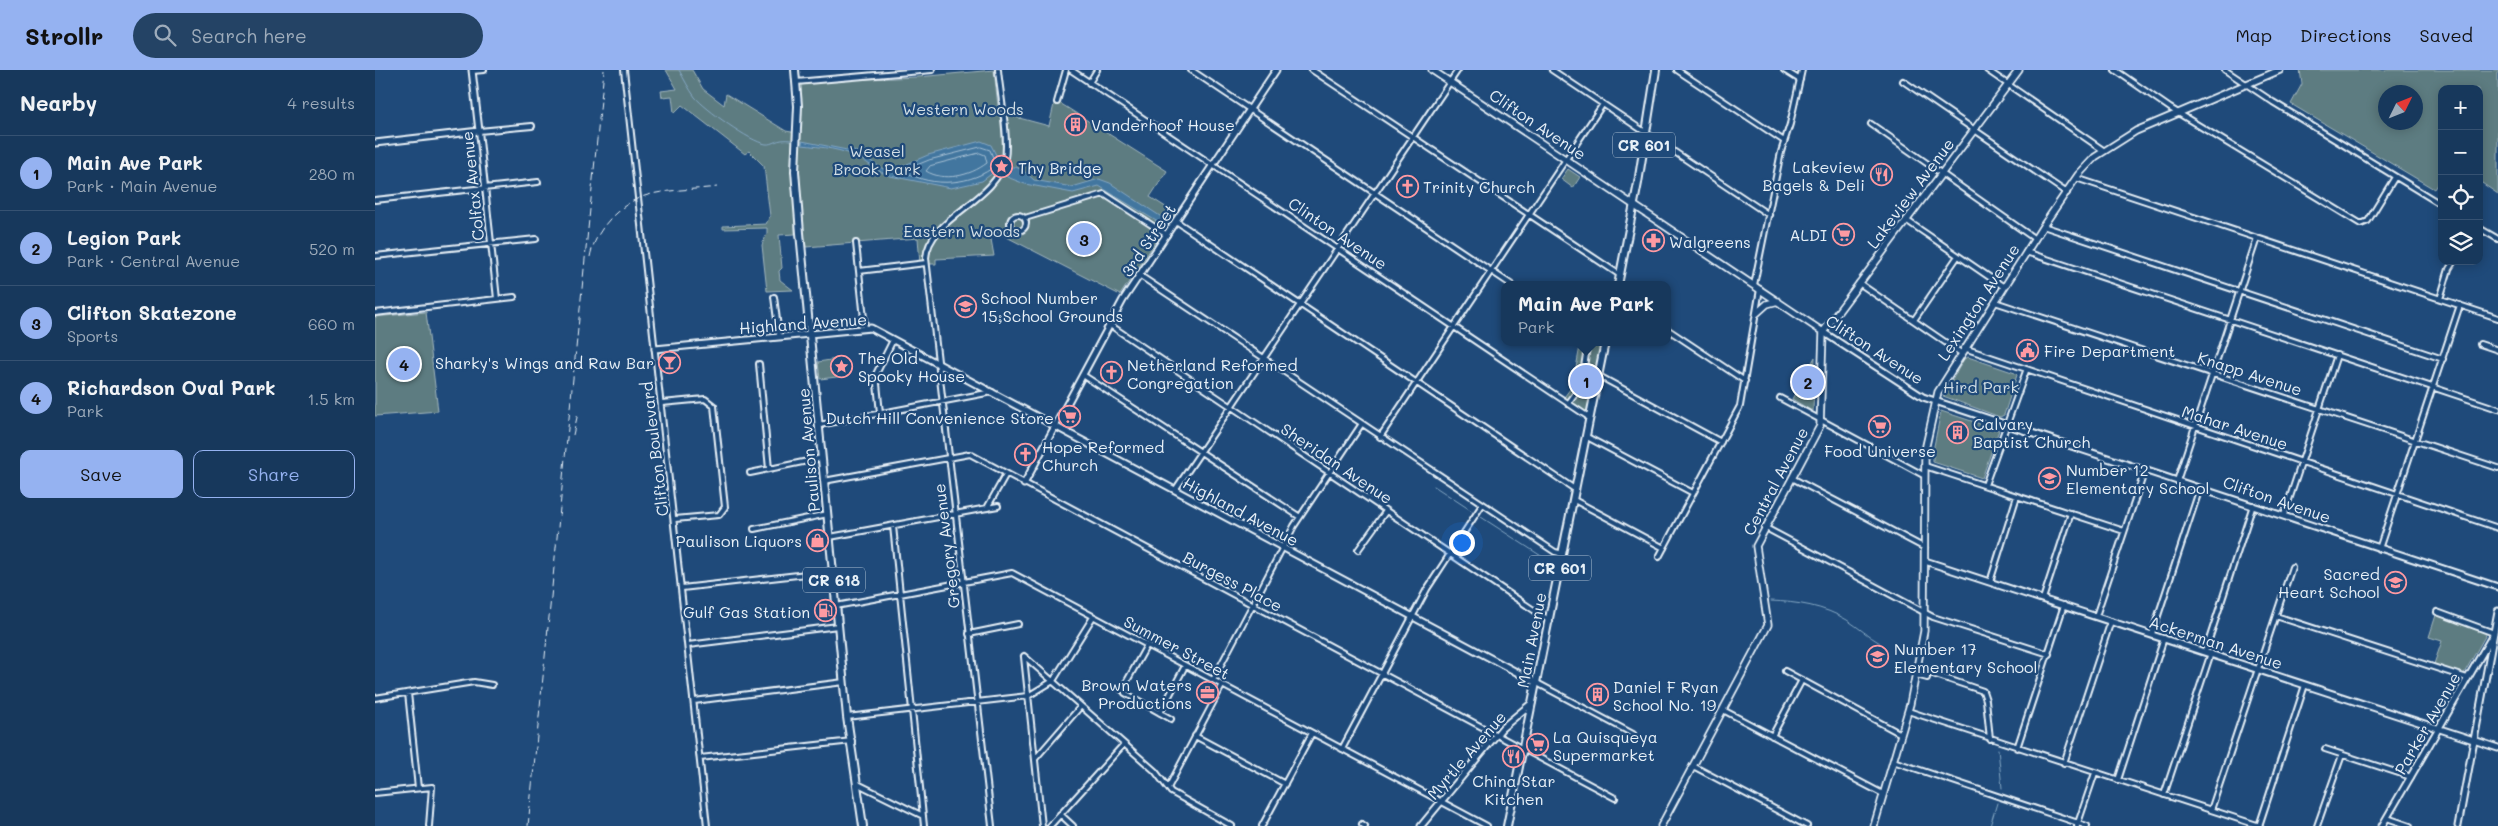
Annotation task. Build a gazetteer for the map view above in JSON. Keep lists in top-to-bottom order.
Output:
{
  "streets": {
    "main road": [
      "Clifton Avenue",
      "CR 601",
      "Lakeview Avenue",
      "Lexington Avenue",
      "Paulison Avenue",
      "Central Avenue",
      "CR 618",
      "Main Avenue"
    ],
    "street": [
      "Colfax Avenue",
      "Clinton Avenue",
      "3rd Street",
      "Highland Avenue",
      "Knapp Avenue",
      "Mahar Avenue",
      "Clifton Boulevard",
      "Sheridan Avenue",
      "Gregory Avenue",
      "Burgess Place",
      "Ackerman Avenue",
      "Summer Street",
      "Parker Avenue",
      "Myrtle Avenue"
    ]
  },
  "crossings": [
    ["Clifton Avenue", "CR 601"],
    ["Clifton Avenue", "Lakeview Avenue"],
    ["Clifton Avenue", "Lexington Avenue"],
    ["Clifton Avenue", "Central Avenue"],
    ["Lakeview Avenue", "Mahar Avenue"],
    ["Lakeview Avenue", "Central Avenue"],
    ["Clinton Avenue", "3rd Street"],
    ["Clinton Avenue", "Main Avenue"],
    ["3rd Street", "Highland Avenue"],
    ["3rd Street", "Sheridan Avenue"],
    ["3rd Street", "Burgess Place"],
    ["Lexington Avenue", "Knapp Avenue"],
    ["Lexington Avenue", "Mahar Avenue"],
    ["Lexington Avenue", "Ackerman Avenue"],
    ["Highland Avenue", "Clifton Boulevard"],
    ["Highland Avenue", "Paulison Avenue"],
    ["Highland Avenue", "Gregory Avenue"],
    ["Highland Avenue", "Main Avenue"],
    ["Paulison Avenue", "Burgess Place"],
    ["Paulison Avenue", "Summer Street"],
    ["Sheridan Avenue", "Main Avenue"],
    ["Gregory Avenue", "Burgess Place"],
    ["Gregory Avenue", "Summer Street"],
    ["Burgess Place", "Main Avenue"],
    ["Burgess Place", "Myrtle Avenue"],
    ["Main Avenue", "Myrtle Avenue"],
    ["Ackerman Avenue", "Parker Avenue"],
    ["Summer Street", "Myrtle Avenue"]
  ],
  "parks": [
    "Western Woods",
    "Weasel Brook Park",
    "Eastern Woods",
    "Hird Park"
  ],
  "places": {
    "building": ["Vanderhoof House", "Calvary Baptist Church", "Daniel F Ryan School No. 19"],
    "place": ["Thy Bridge", "The Old Spooky House"],
    "restaurant": ["Lakeview Bagels & Deli", "China Star Kitchen"],
    "church": ["Trinity Church", "Netherland Reformed Congregation", "Hope Reformed Church"],
    "supermarket": [
      "ALDI",
      "Dutch Hill Convenience Store",
      "Food Universe",
      "La Quisqueya Supermarket"
    ],
    "pharmacy": ["Walgreens"],
    "school or university": [
      "School Number 15;School Grounds",
      "Number 12 Elementary School",
      "Sacred Heart School",
      "Number 17 Elementary School"
    ],
    "public building": ["Fire Department"],
    "bar": ["Sharky's Wings and Raw Bar"],
    "shop": ["Paulison Liquors"],
    "fuel station": ["Gulf Gas Station"],
    "office": ["Brown Waters Productions"]
  },
  "north": "top right",
  "page": {
    "header": "Strollr",
    "search": "Search here",
    "nav": ["Map", "Directions", "Saved"],
    "heading": ["Nearby", "4 results"],
    "map_buttons": ["+", "−"],
    "list": [
      {
        "mark": "1",
        "name": "Main Ave Park",
        "note": "Park · Main Avenue",
        "value": "280 m"
      },
      {
        "mark": "2",
        "name": "Legion Park",
        "note": "Park · Central Avenue",
        "value": "520 m"
      },
      {
        "mark": "3",
        "name": "Clifton Skatezone",
        "note": "Sports",
        "value": "660 m"
      },
      {
        "mark": "4",
        "name": "Richardson Oval Park",
        "note": "Park",
        "value": "1.5 km"
      }
    ],
    "pins": [
      "3",
      "4",
      "1",
      "2"
    ],
    "popup": ["Main Ave Park", "Park"],
    "buttons": ["Save", "Share"]
  }
}
